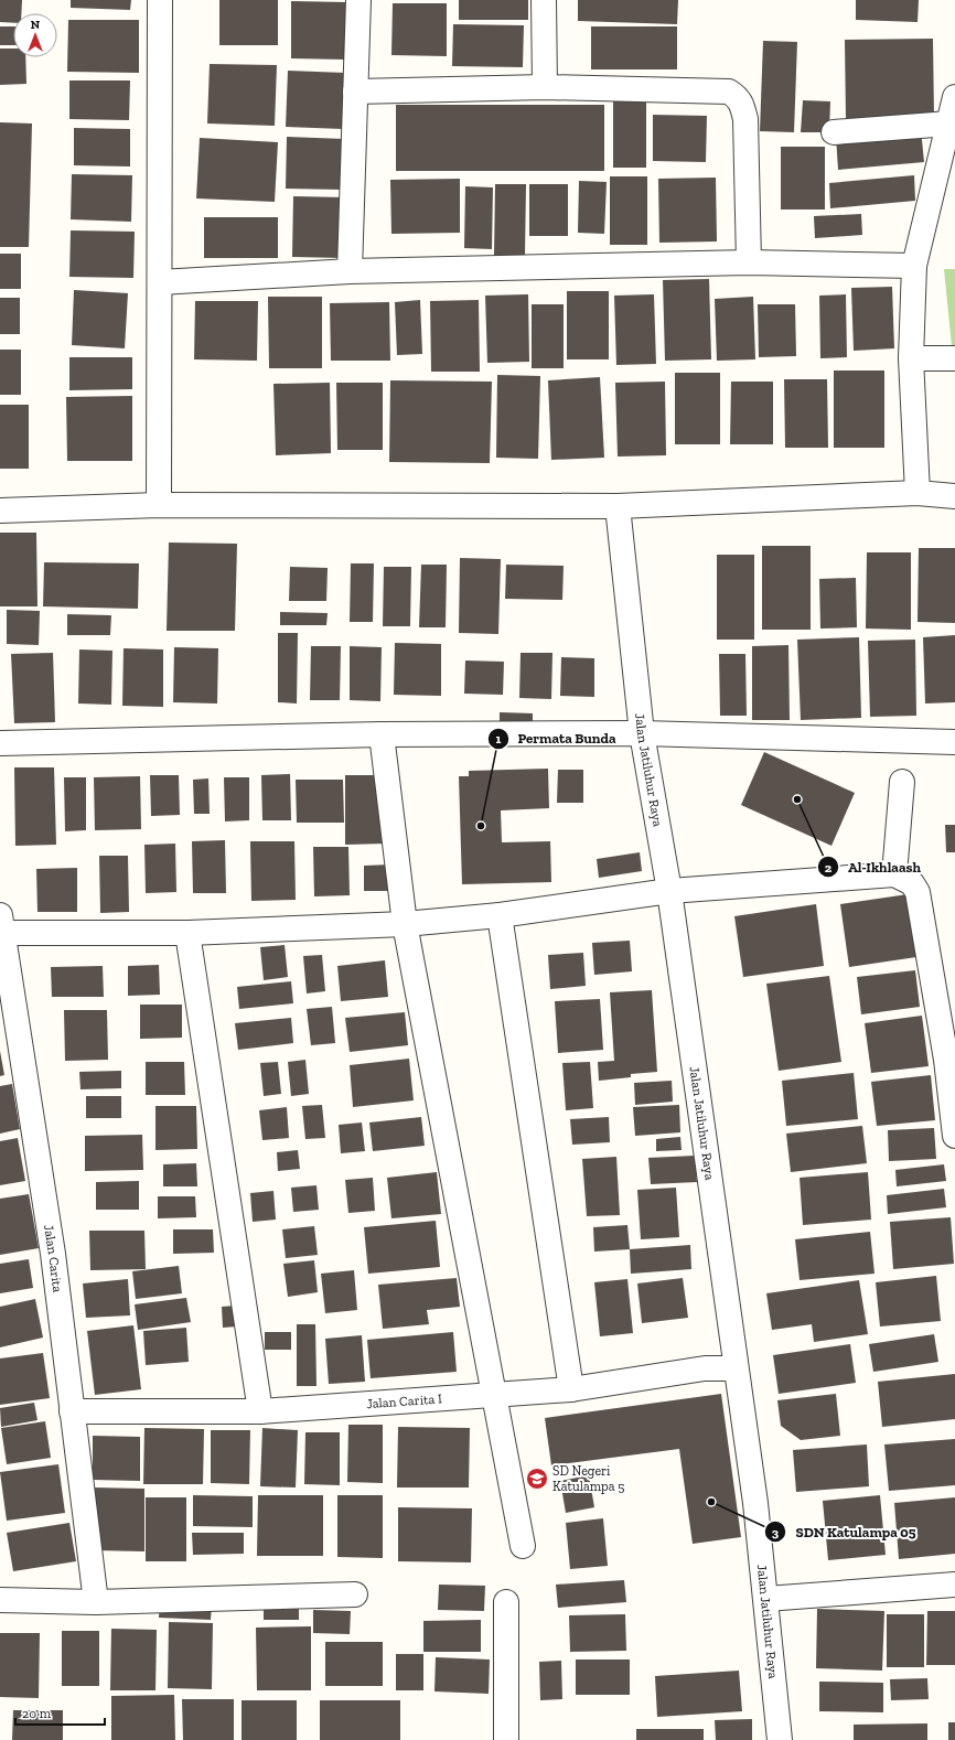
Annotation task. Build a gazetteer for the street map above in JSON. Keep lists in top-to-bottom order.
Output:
{
  "streets": {
    "street": ["Jalan Jatiluhur Raya", "Jalan Carita", "Jalan Carita I"]
  },
  "crossings": [
    ["Jalan Jatiluhur Raya", "Jalan Carita I"],
    ["Jalan Carita", "Jalan Carita I"]
  ],
  "places": {
    "other": ["Al-Ikhlaash", "Permata Bunda", "SDN Katulampa 05"],
    "school or university": ["SD Negeri Katulampa 5"]
  },
  "scale_bar": "20 m",
  "north": "top"
}
